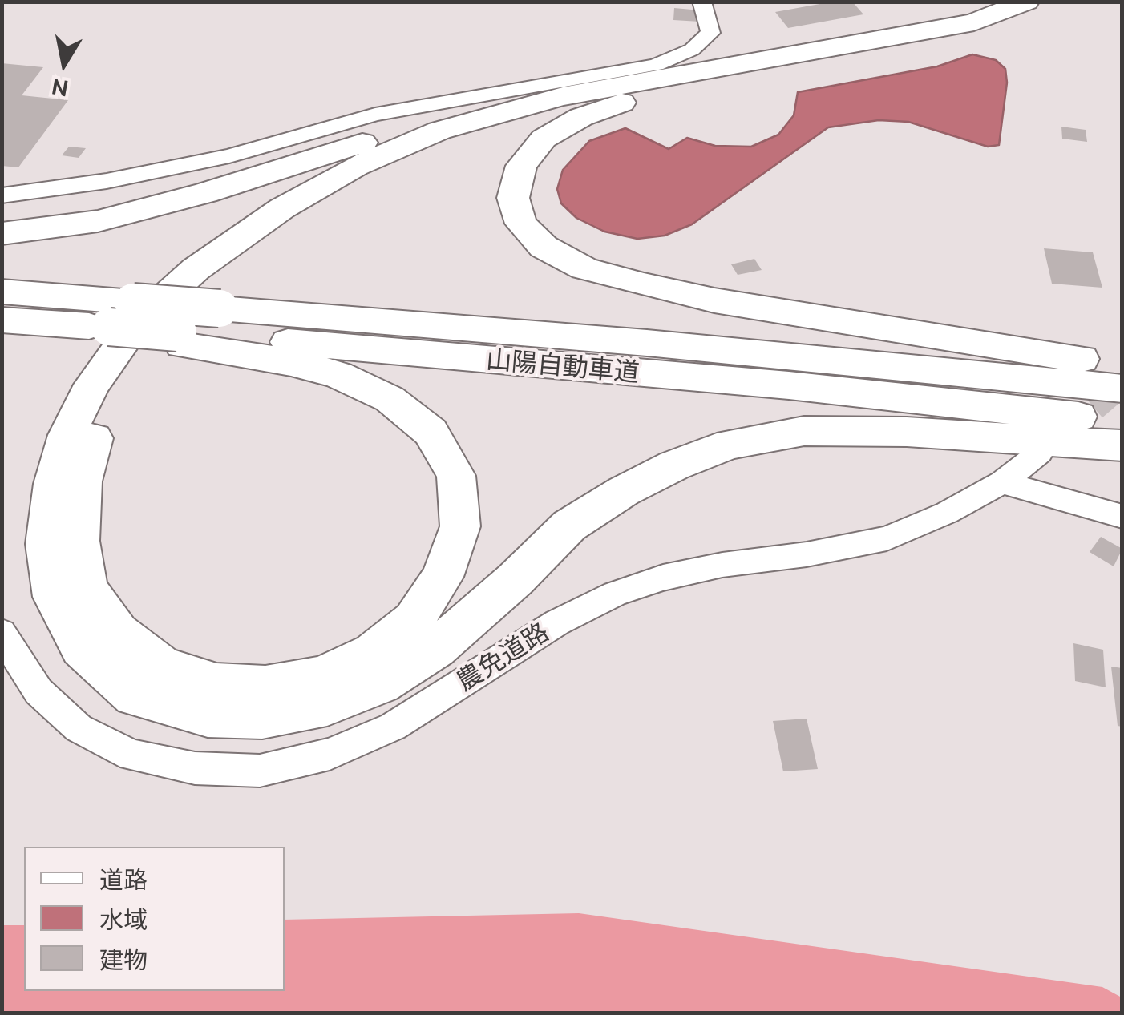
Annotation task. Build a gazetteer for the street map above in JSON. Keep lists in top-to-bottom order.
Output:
{
  "streets": {
    "highway": ["山陽自動車道"],
    "street": ["農免道路"]
  },
  "legend": ["道路", "水域", "建物"],
  "north": "bottom"
}
